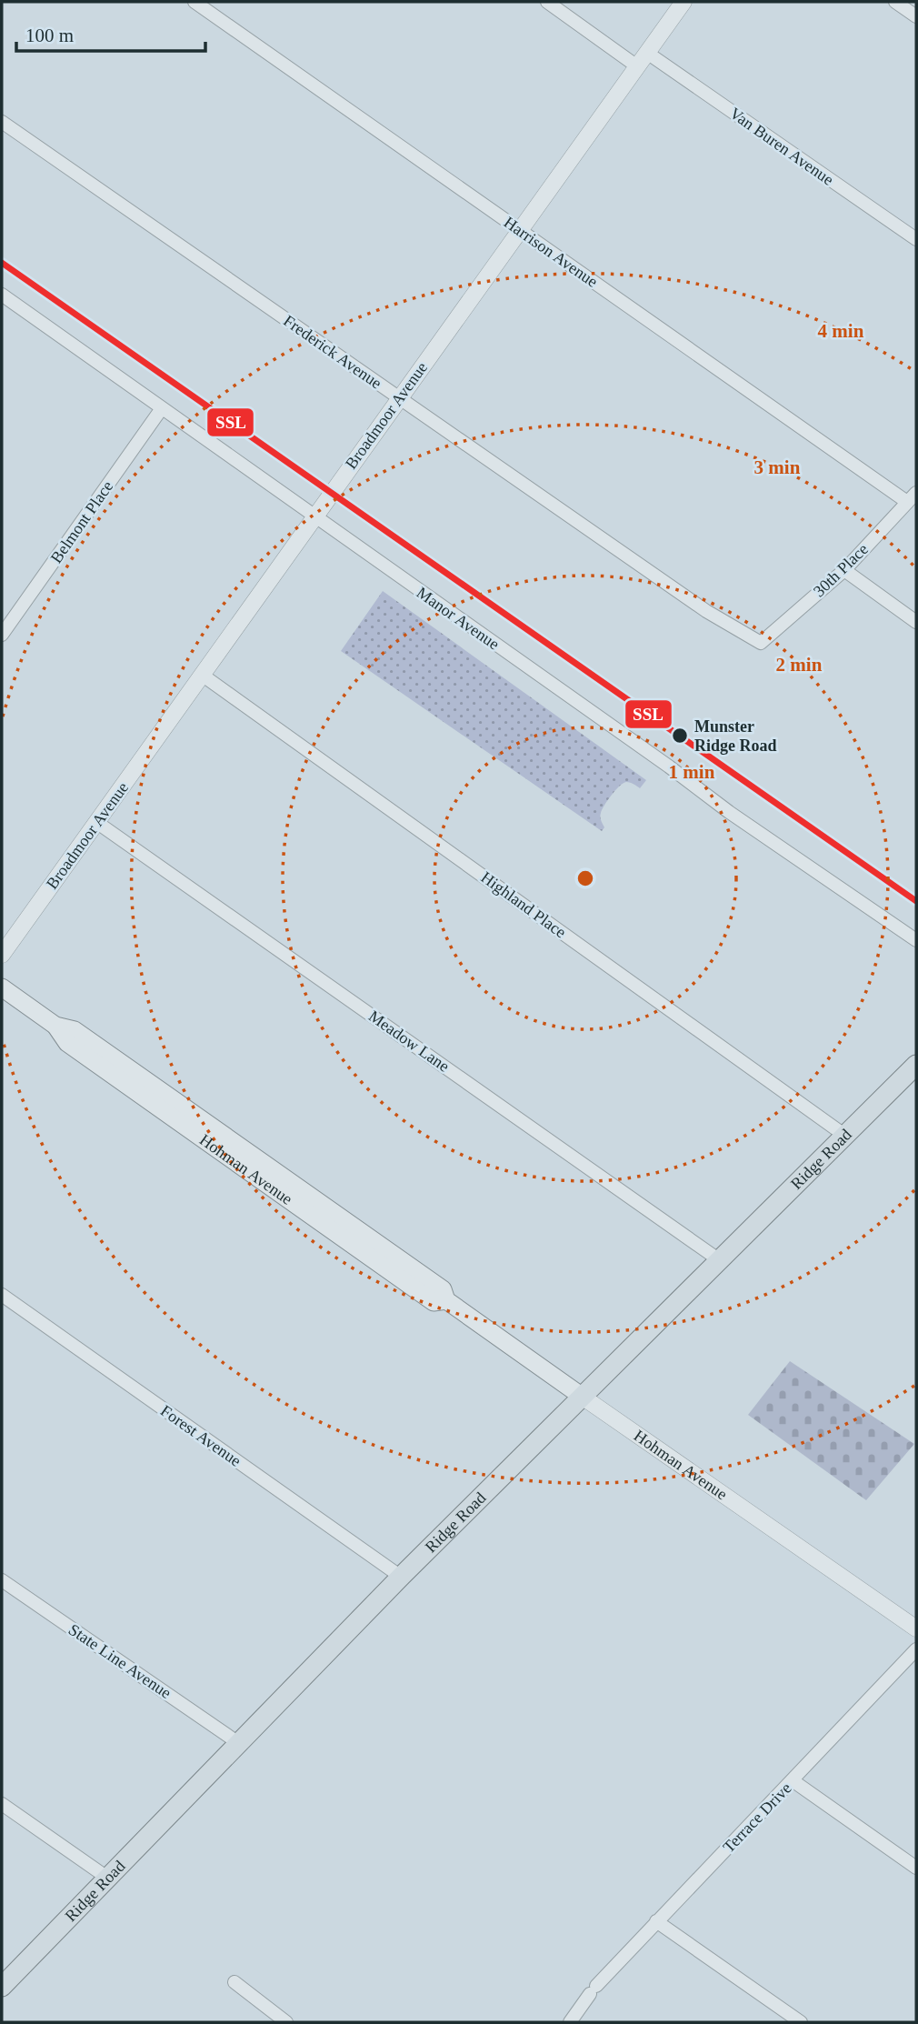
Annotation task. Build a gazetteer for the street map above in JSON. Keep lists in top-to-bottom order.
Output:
{
  "streets": {
    "main road": ["Ridge Road", "Hohman Avenue"],
    "street": [
      "Van Buren Avenue",
      "Harrison Avenue",
      "Frederick Avenue",
      "Broadmoor Avenue",
      "Belmont Place",
      "30th Place",
      "Manor Avenue",
      "Highland Place",
      "Meadow Lane",
      "Forest Avenue",
      "State Line Avenue",
      "Terrace Drive"
    ]
  },
  "crossings": [
    ["Van Buren Avenue", "Broadmoor Avenue"],
    ["Harrison Avenue", "Broadmoor Avenue"],
    ["Harrison Avenue", "30th Place"],
    ["Frederick Avenue", "Broadmoor Avenue"],
    ["Frederick Avenue", "30th Place"],
    ["Broadmoor Avenue", "Manor Avenue"],
    ["Broadmoor Avenue", "Highland Place"],
    ["Broadmoor Avenue", "Meadow Lane"],
    ["Belmont Place", "Manor Avenue"],
    ["Highland Place", "Ridge Road"],
    ["Meadow Lane", "Ridge Road"],
    ["Ridge Road", "Hohman Avenue"],
    ["Ridge Road", "Forest Avenue"],
    ["Ridge Road", "State Line Avenue"]
  ],
  "places": ["Munster Ridge Road"],
  "lines": ["transit line SSL"],
  "scale_bar": "100 m",
  "rings": [
    "4 min",
    "3 min",
    "2 min",
    "1 min"
  ]
}
